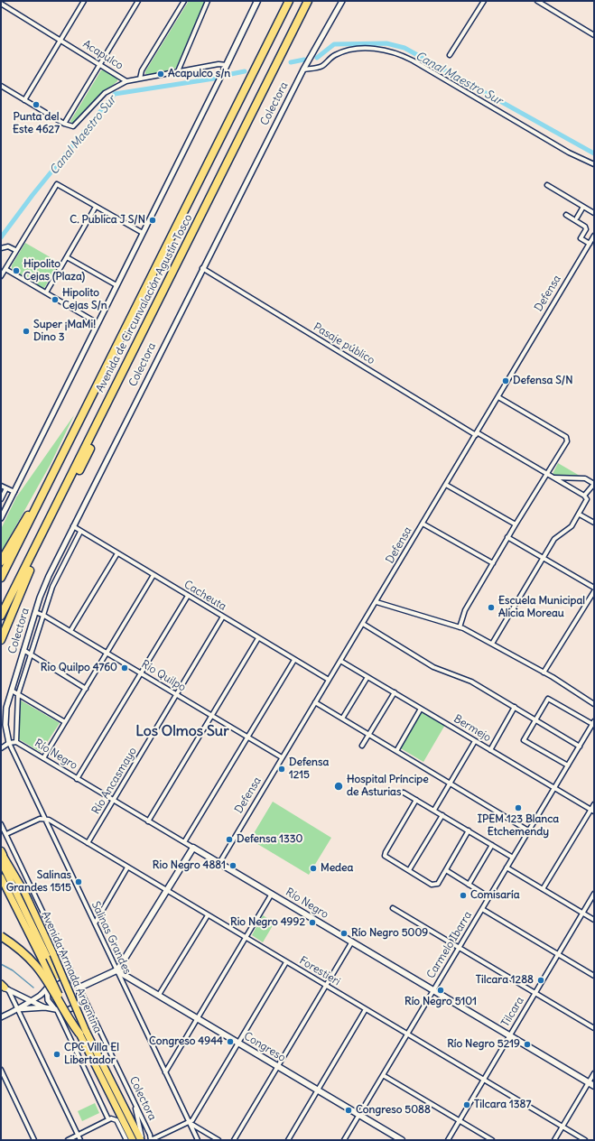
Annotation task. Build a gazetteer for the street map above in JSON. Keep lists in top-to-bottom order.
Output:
{
  "streets": {
    "highway": ["Avenida de Circunvalación Agustín Tosco"],
    "main road": ["Río Negro", "Avenida Armada Argentina", "Congreso"],
    "street": [
      "Acapulco",
      "Colectora",
      "Defensa",
      "Pasaje público",
      "Cacheuta",
      "Río Quilpo",
      "Bermejo",
      "Río Ancasmayo",
      "Salinas Grandes",
      "Carmelo Ibarra",
      "Forestieri",
      "Tilcara"
    ]
  },
  "crossings": [
    ["Colectora", "Pasaje público"],
    ["Colectora", "Cacheuta"],
    ["Colectora", "Río Quilpo"],
    ["Colectora", "Salinas Grandes"],
    ["Defensa", "Pasaje público"],
    ["Defensa", "Cacheuta"],
    ["Defensa", "Río Quilpo"],
    ["Defensa", "Bermejo"],
    ["Defensa", "Río Negro"],
    ["Cacheuta", "Río Ancasmayo"],
    ["Río Quilpo", "Río Ancasmayo"],
    ["Bermejo", "Carmelo Ibarra"],
    ["Río Negro", "Río Ancasmayo"],
    ["Río Negro", "Carmelo Ibarra"],
    ["Río Negro", "Tilcara"],
    ["Río Ancasmayo", "Forestieri"],
    ["Salinas Grandes", "Forestieri"],
    ["Salinas Grandes", "Congreso"],
    ["Carmelo Ibarra", "Forestieri"],
    ["Carmelo Ibarra", "Congreso"],
    ["Forestieri", "Tilcara"]
  ],
  "districts": ["Los Olmos Sur"],
  "water": ["Canal Maestro Sur"],
  "places": [
    "Acapulco s/n",
    "Punta del Este 4627",
    "C. Publica J S/N",
    "Hipolito Cejas (Plaza)",
    "Hipolito Cejas S/n",
    "Super ¡MaMi! Dino 3",
    "Defensa S/N",
    "Escuela Municipal Alicia Moreau",
    "Rio Quilpo 4760",
    "Defensa 1215",
    "Hospital Príncipe de Asturias",
    "IPEM 123 Blanca Etchemendy",
    "Defensa 1330",
    "Rio Negro 4881",
    "Medea",
    "Salinas Grandes 1515",
    "Comisaría",
    "Rio Negro 4992",
    "Río Negro 5009",
    "Tilcara 1288",
    "Río Negro 5101",
    "Congreso 4944",
    "Río Negro 5219",
    "CPC Villa El Libertador",
    "Tilcara 1387",
    "Congreso 5088"
  ]
}
